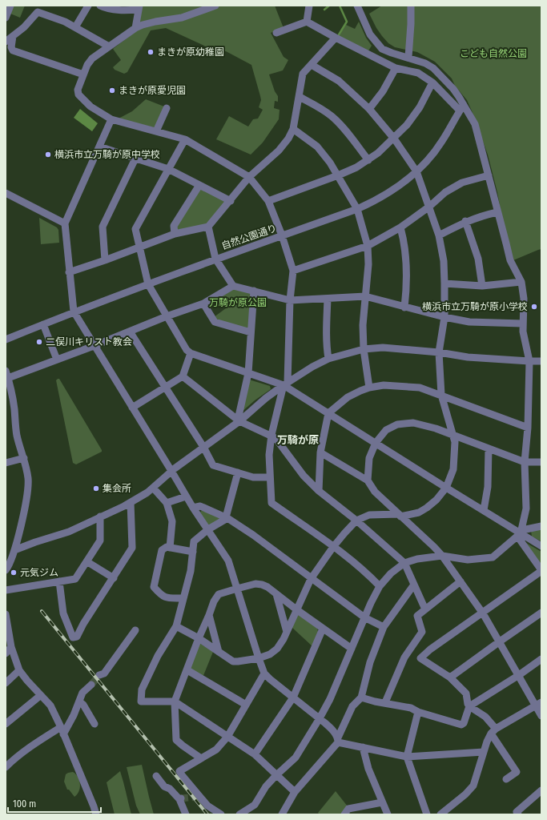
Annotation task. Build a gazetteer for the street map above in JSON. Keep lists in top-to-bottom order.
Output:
{
  "streets": {
    "street": ["自然公園通り"]
  },
  "districts": ["万騎が原"],
  "parks": ["こども自然公園", "万騎が原公園"],
  "places": [
    "まきが原幼稚園",
    "まきが原愛児園",
    "横浜市立万騎が原中学校",
    "横浜市立万騎が原小学校",
    "二俣川キリスト教会",
    "集会所",
    "元気ジム"
  ],
  "scale_bar": "100 m"
}
